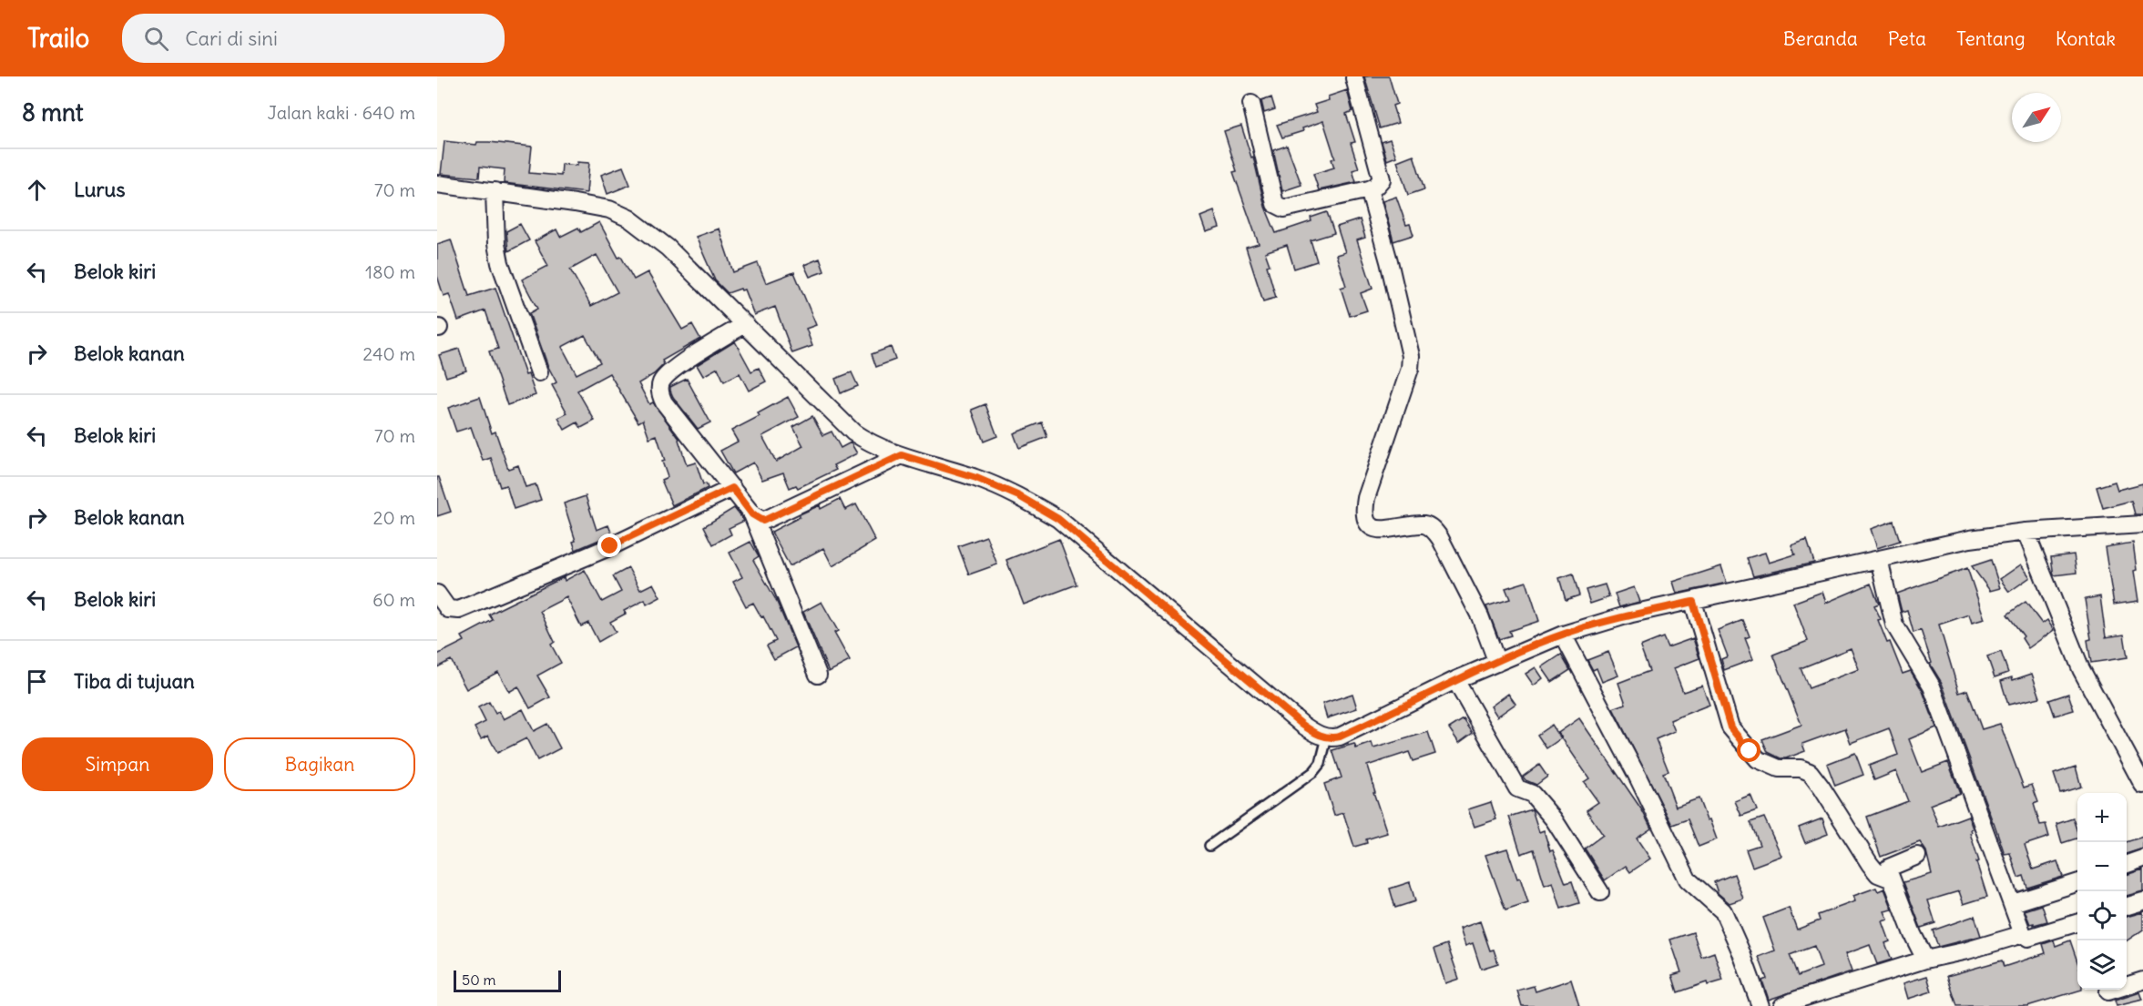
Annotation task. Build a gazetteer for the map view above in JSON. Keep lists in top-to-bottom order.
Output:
{
  "scale_bar": "50 m",
  "north": "top right",
  "page": {
    "header": "Trailo",
    "search": "Cari di sini",
    "nav": [
      "Beranda",
      "Peta",
      "Tentang",
      "Kontak"
    ],
    "heading": ["8 mnt", "Jalan kaki · 640 m"],
    "list": [
      ["Lurus", "70 m"],
      ["Belok kiri", "180 m"],
      ["Belok kanan", "240 m"],
      ["Belok kiri", "70 m"],
      ["Belok kanan", "20 m"],
      ["Belok kiri", "60 m"],
      "Tiba di tujuan"
    ],
    "buttons": ["Simpan", "Bagikan"],
    "map_buttons": ["+", "−"],
    "scale": "50 m"
  }
}
